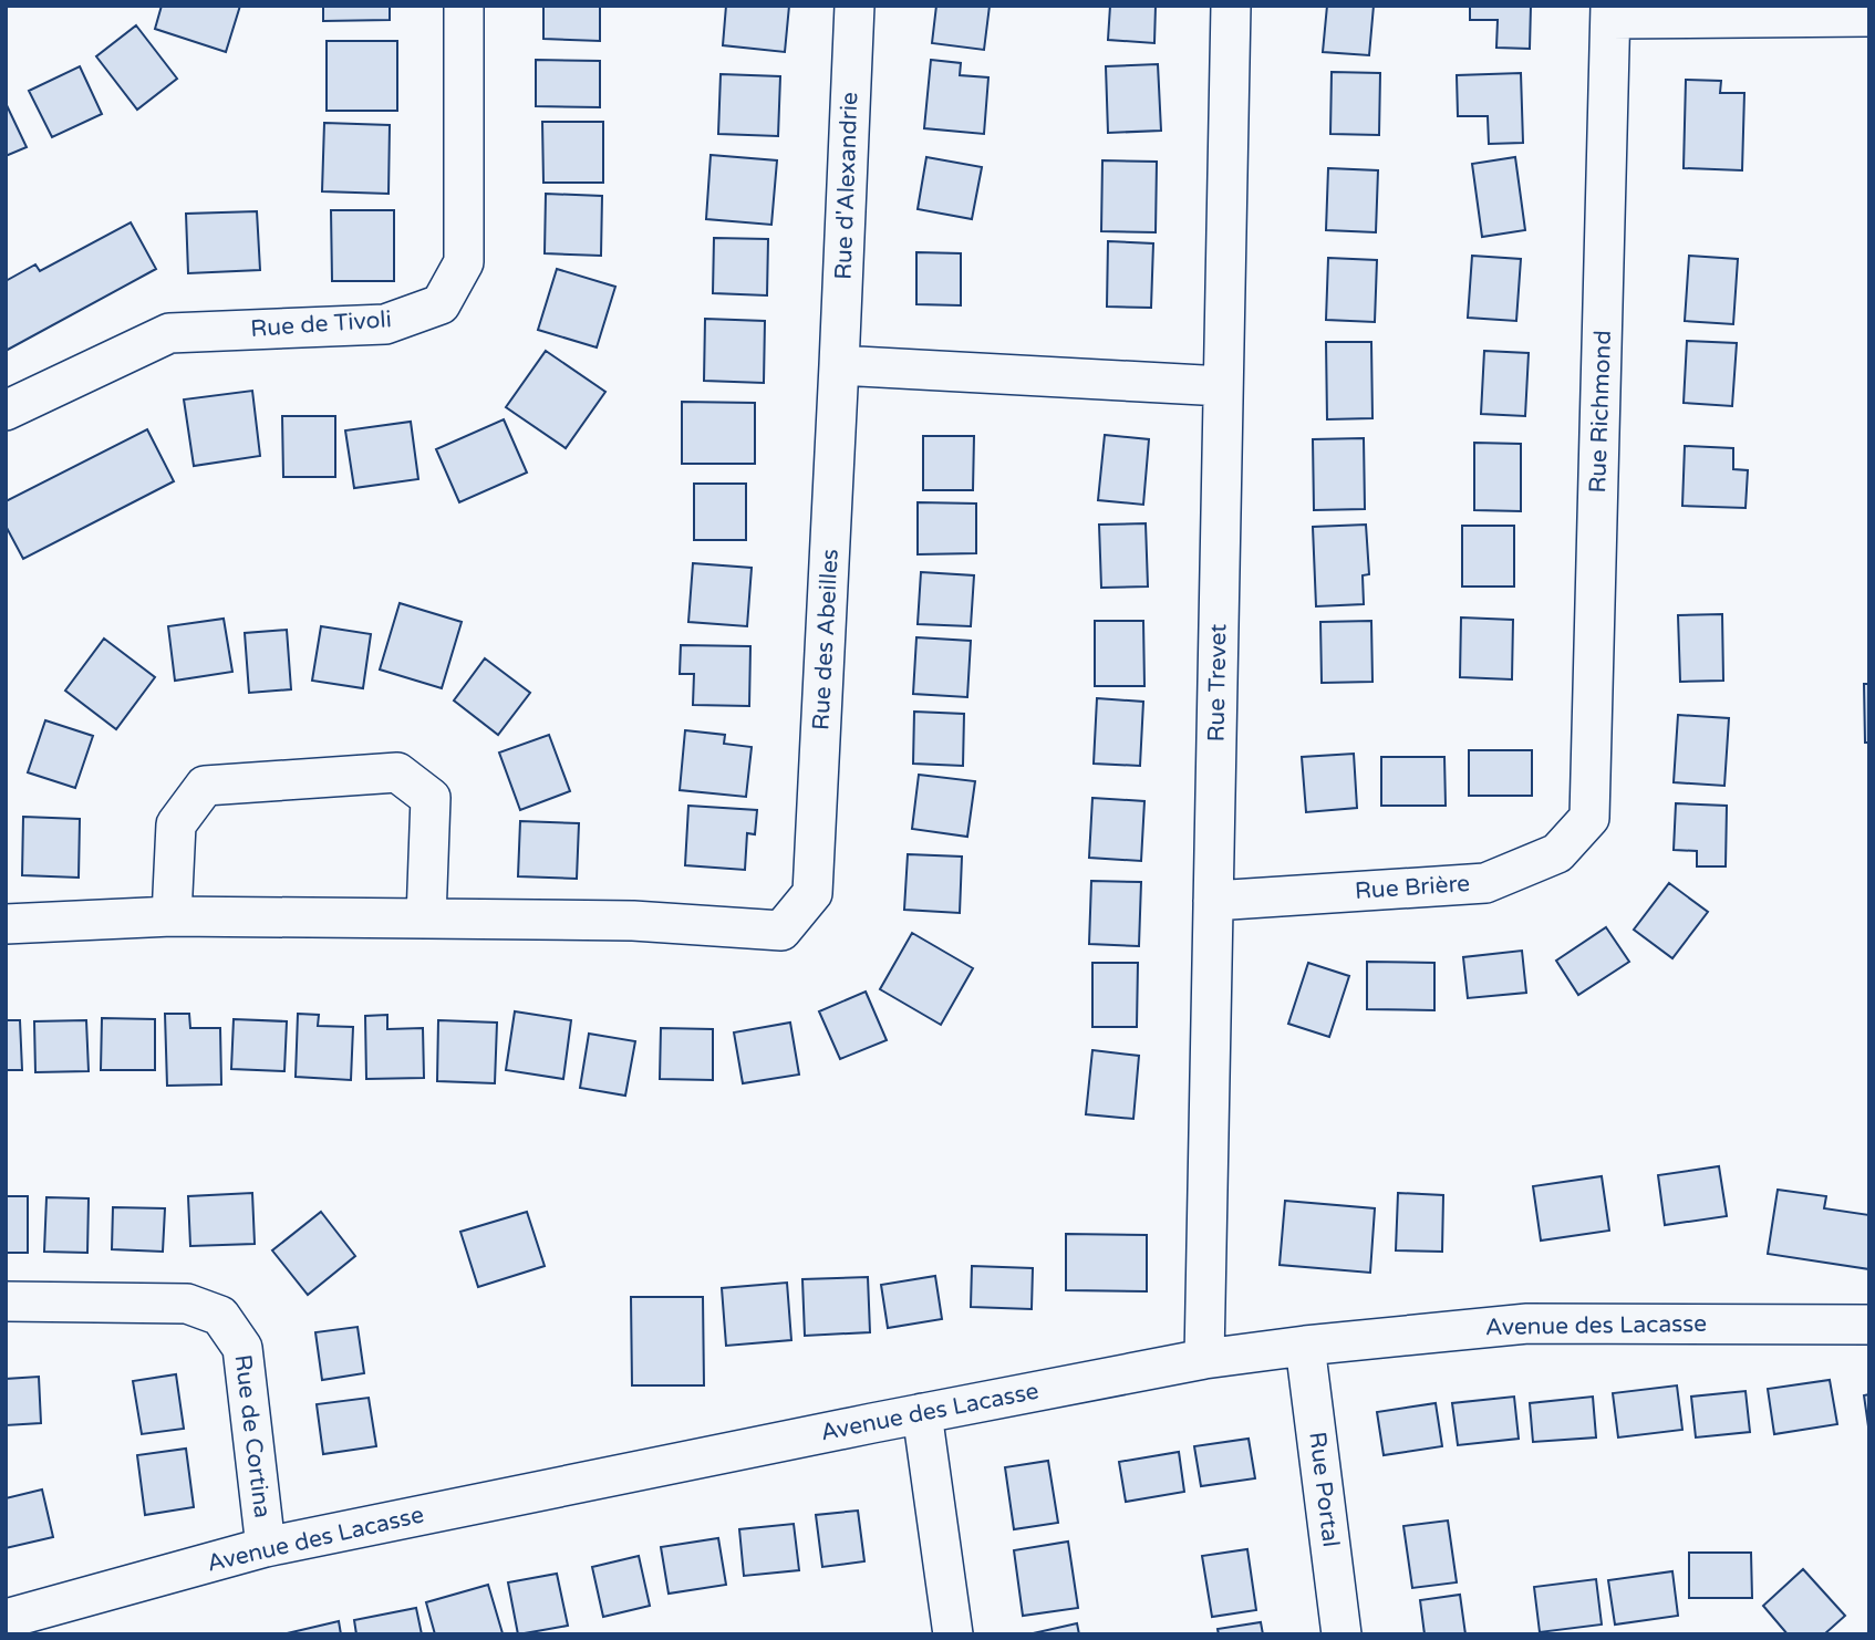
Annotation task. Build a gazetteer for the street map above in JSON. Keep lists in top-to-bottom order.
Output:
{
  "streets": {
    "street": [
      "Rue d'Alexandrie",
      "Rue de Tivoli",
      "Rue Richmond",
      "Rue des Abeilles",
      "Rue Trevet",
      "Rue Brière",
      "Avenue des Lacasse",
      "Rue de Cortina",
      "Rue Portal"
    ]
  },
  "crossings": [
    ["Rue d'Alexandrie", "Rue des Abeilles"],
    ["Rue Richmond", "Rue Brière"],
    ["Rue Trevet", "Rue Brière"],
    ["Rue Trevet", "Avenue des Lacasse"],
    ["Avenue des Lacasse", "Rue de Cortina"],
    ["Avenue des Lacasse", "Rue Portal"]
  ]
}
